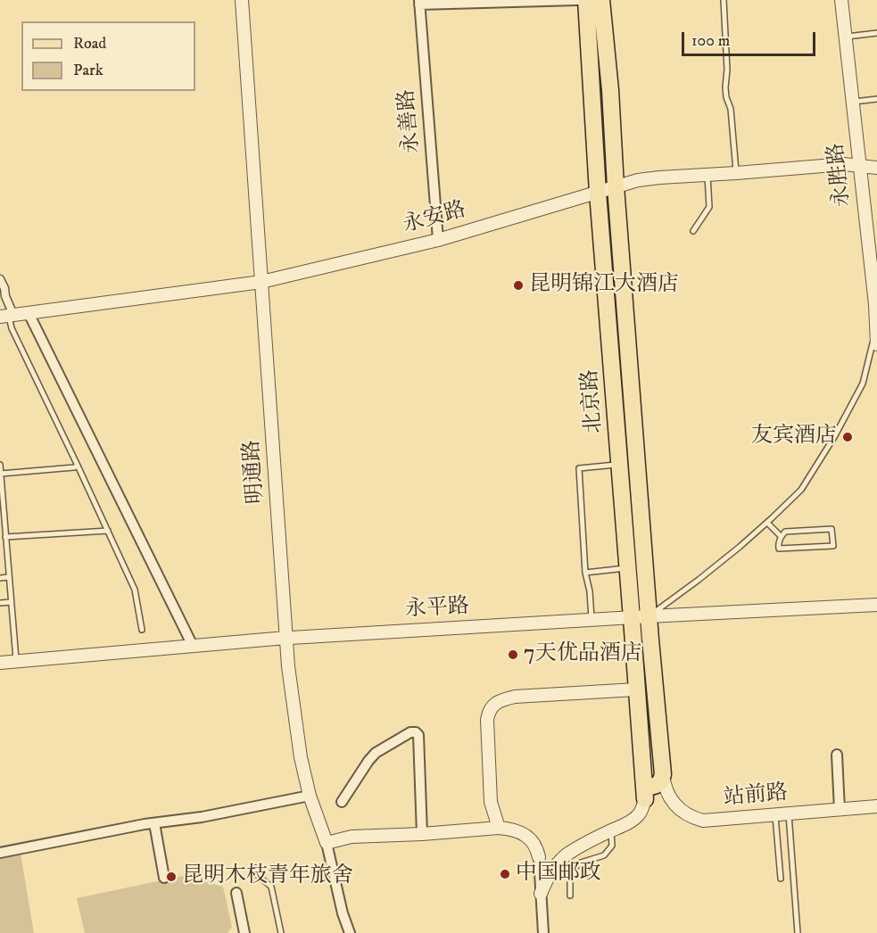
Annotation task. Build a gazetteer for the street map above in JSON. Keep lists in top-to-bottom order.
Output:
{
  "streets": {
    "main road": ["北京路"],
    "street": [
      "永善路",
      "永胜路",
      "永安路",
      "明通路",
      "永平路",
      "站前路"
    ]
  },
  "crossings": [
    ["永善路", "永安路"],
    ["永胜路", "永安路"],
    ["永安路", "北京路"],
    ["永安路", "明通路"],
    ["北京路", "永平路"],
    ["北京路", "站前路"],
    ["明通路", "永平路"]
  ],
  "places": [
    "昆明锦江大酒店",
    "友宾酒店",
    "7天优品酒店",
    "中国邮政",
    "昆明木枝青年旅舍"
  ],
  "legend": ["Road", "Park"],
  "scale_bar": "100 m"
}
